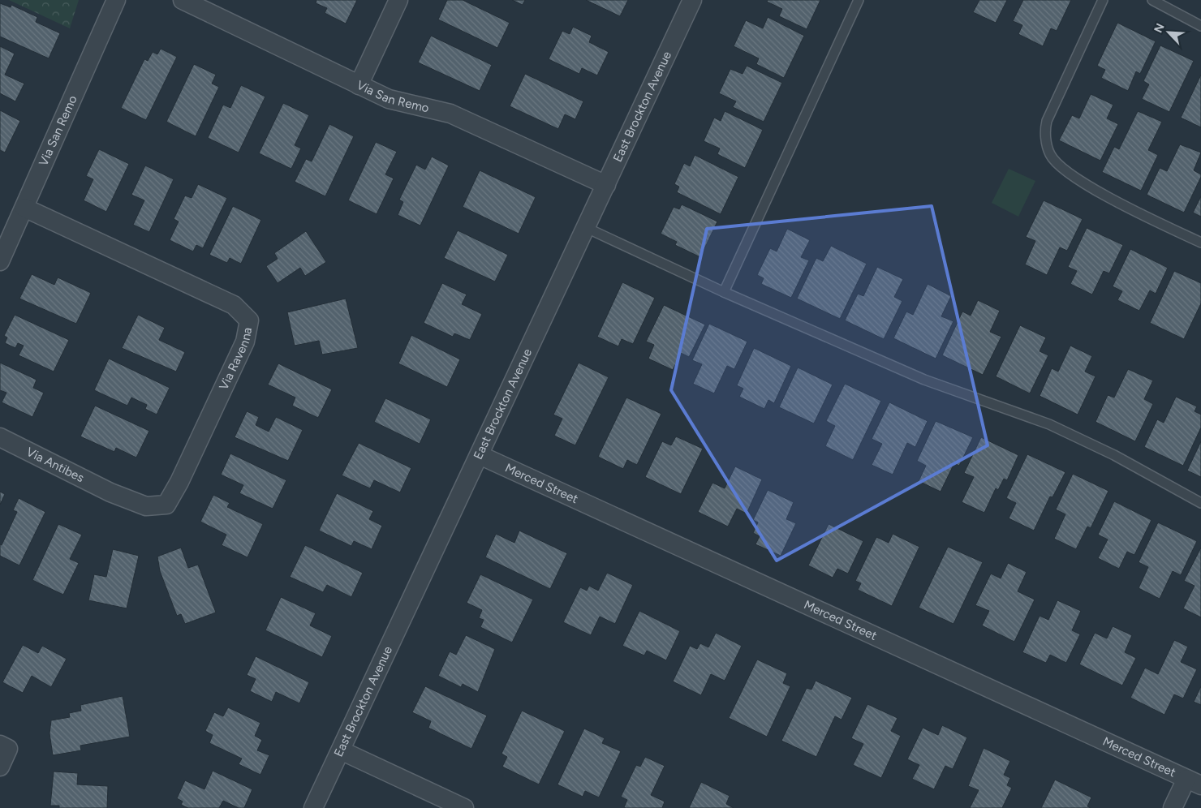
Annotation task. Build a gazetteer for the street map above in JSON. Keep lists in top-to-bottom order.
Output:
{
  "streets": {
    "street": [
      "Via San Remo",
      "East Brockton Avenue",
      "Via Ravenna",
      "Via Antibes",
      "Merced Street"
    ]
  },
  "crossings": [
    ["Via San Remo", "East Brockton Avenue"],
    ["Via San Remo", "Via Ravenna"],
    ["East Brockton Avenue", "Merced Street"],
    ["Via Ravenna", "Via Antibes"]
  ],
  "north": "top left"
}
